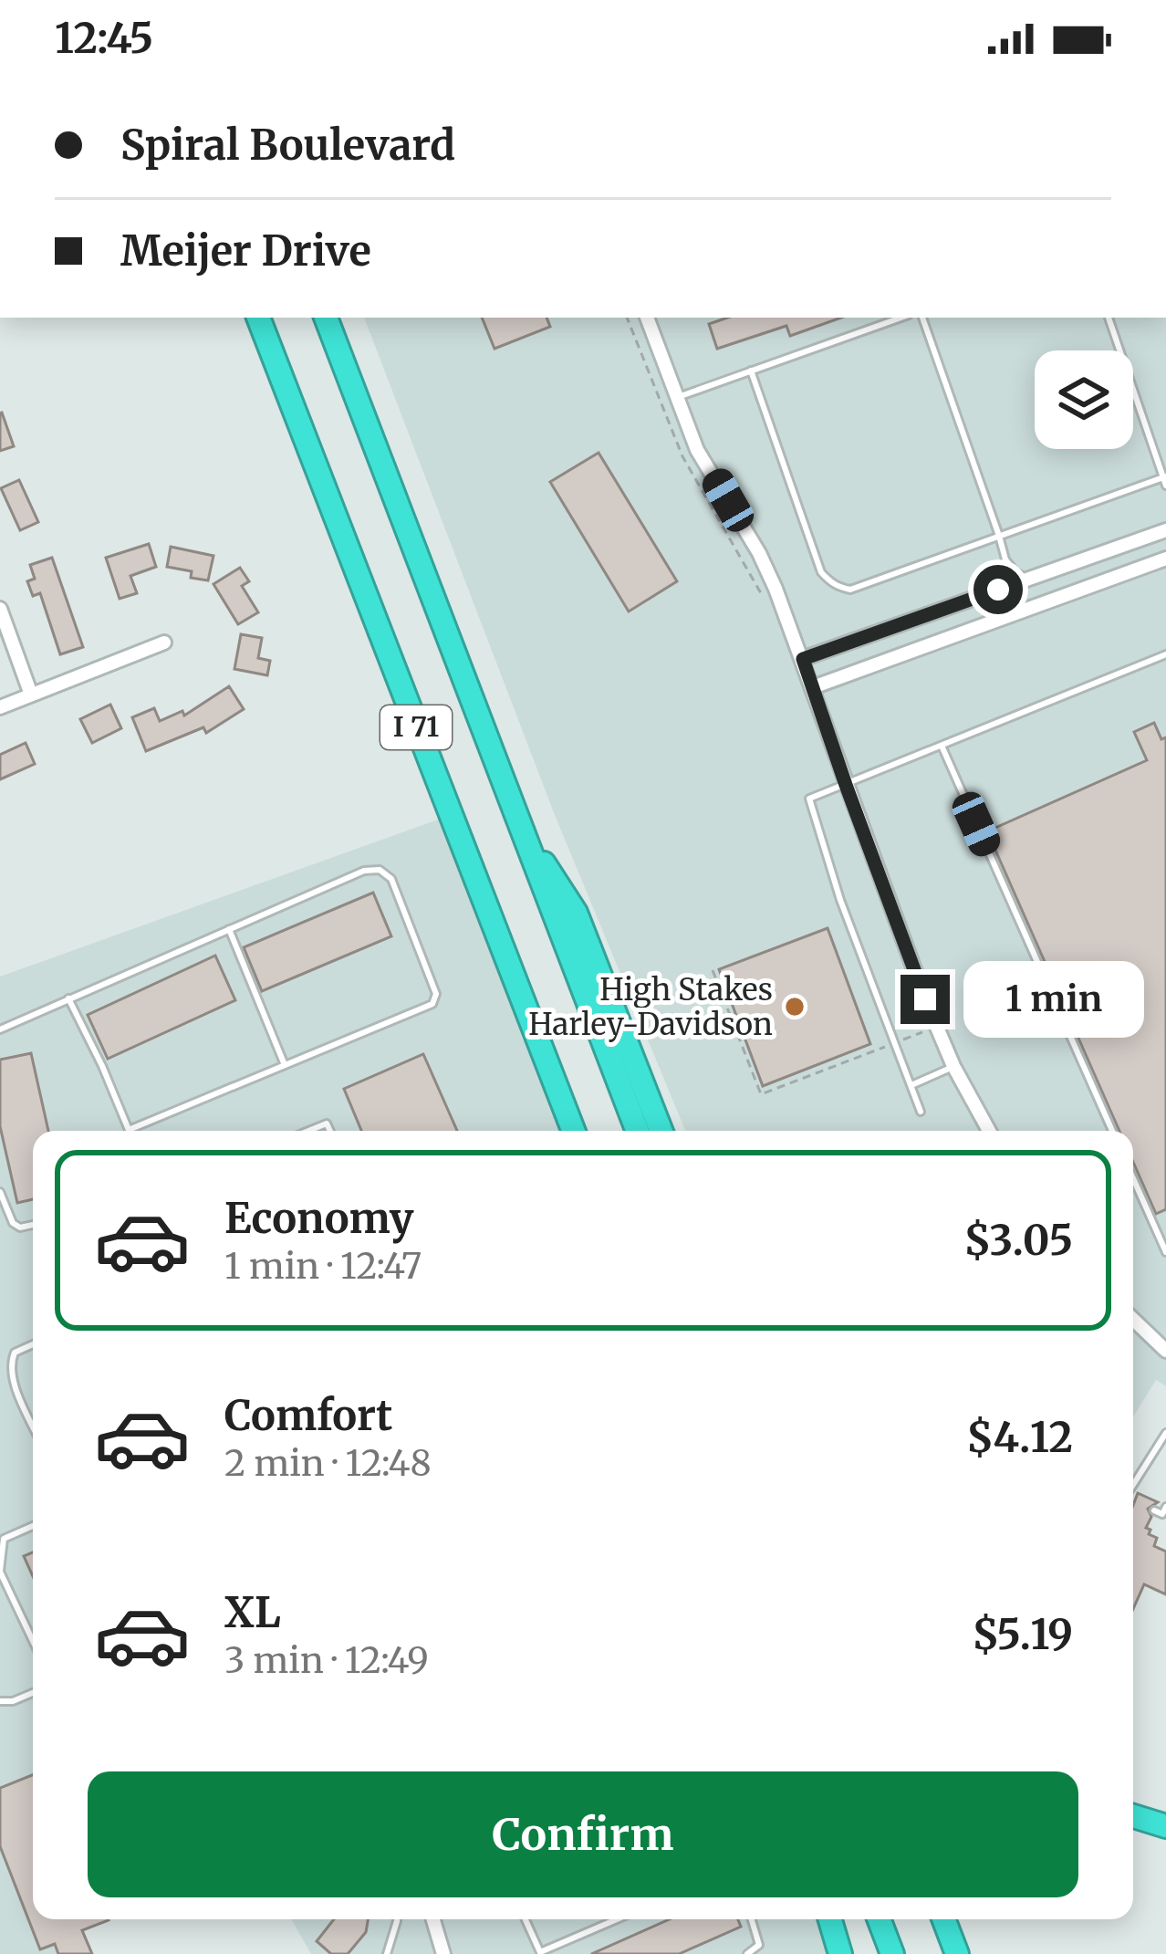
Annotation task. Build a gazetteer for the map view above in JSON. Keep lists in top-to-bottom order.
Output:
{
  "streets": {
    "highway": ["I 71"]
  },
  "places": ["High Stakes Harley-Davidson"],
  "page": {
    "status": "12:45",
    "banner": ["Spiral Boulevard", "Meijer Drive"],
    "bubble": "1 min",
    "list": [
      {
        "name": "Economy",
        "note": "1 min · 12:47",
        "value": "$3.05"
      },
      {
        "name": "Comfort",
        "note": "2 min · 12:48",
        "value": "$4.12"
      },
      {
        "name": "XL",
        "note": "3 min · 12:49",
        "value": "$5.19"
      }
    ],
    "buttons": "Confirm"
  }
}
